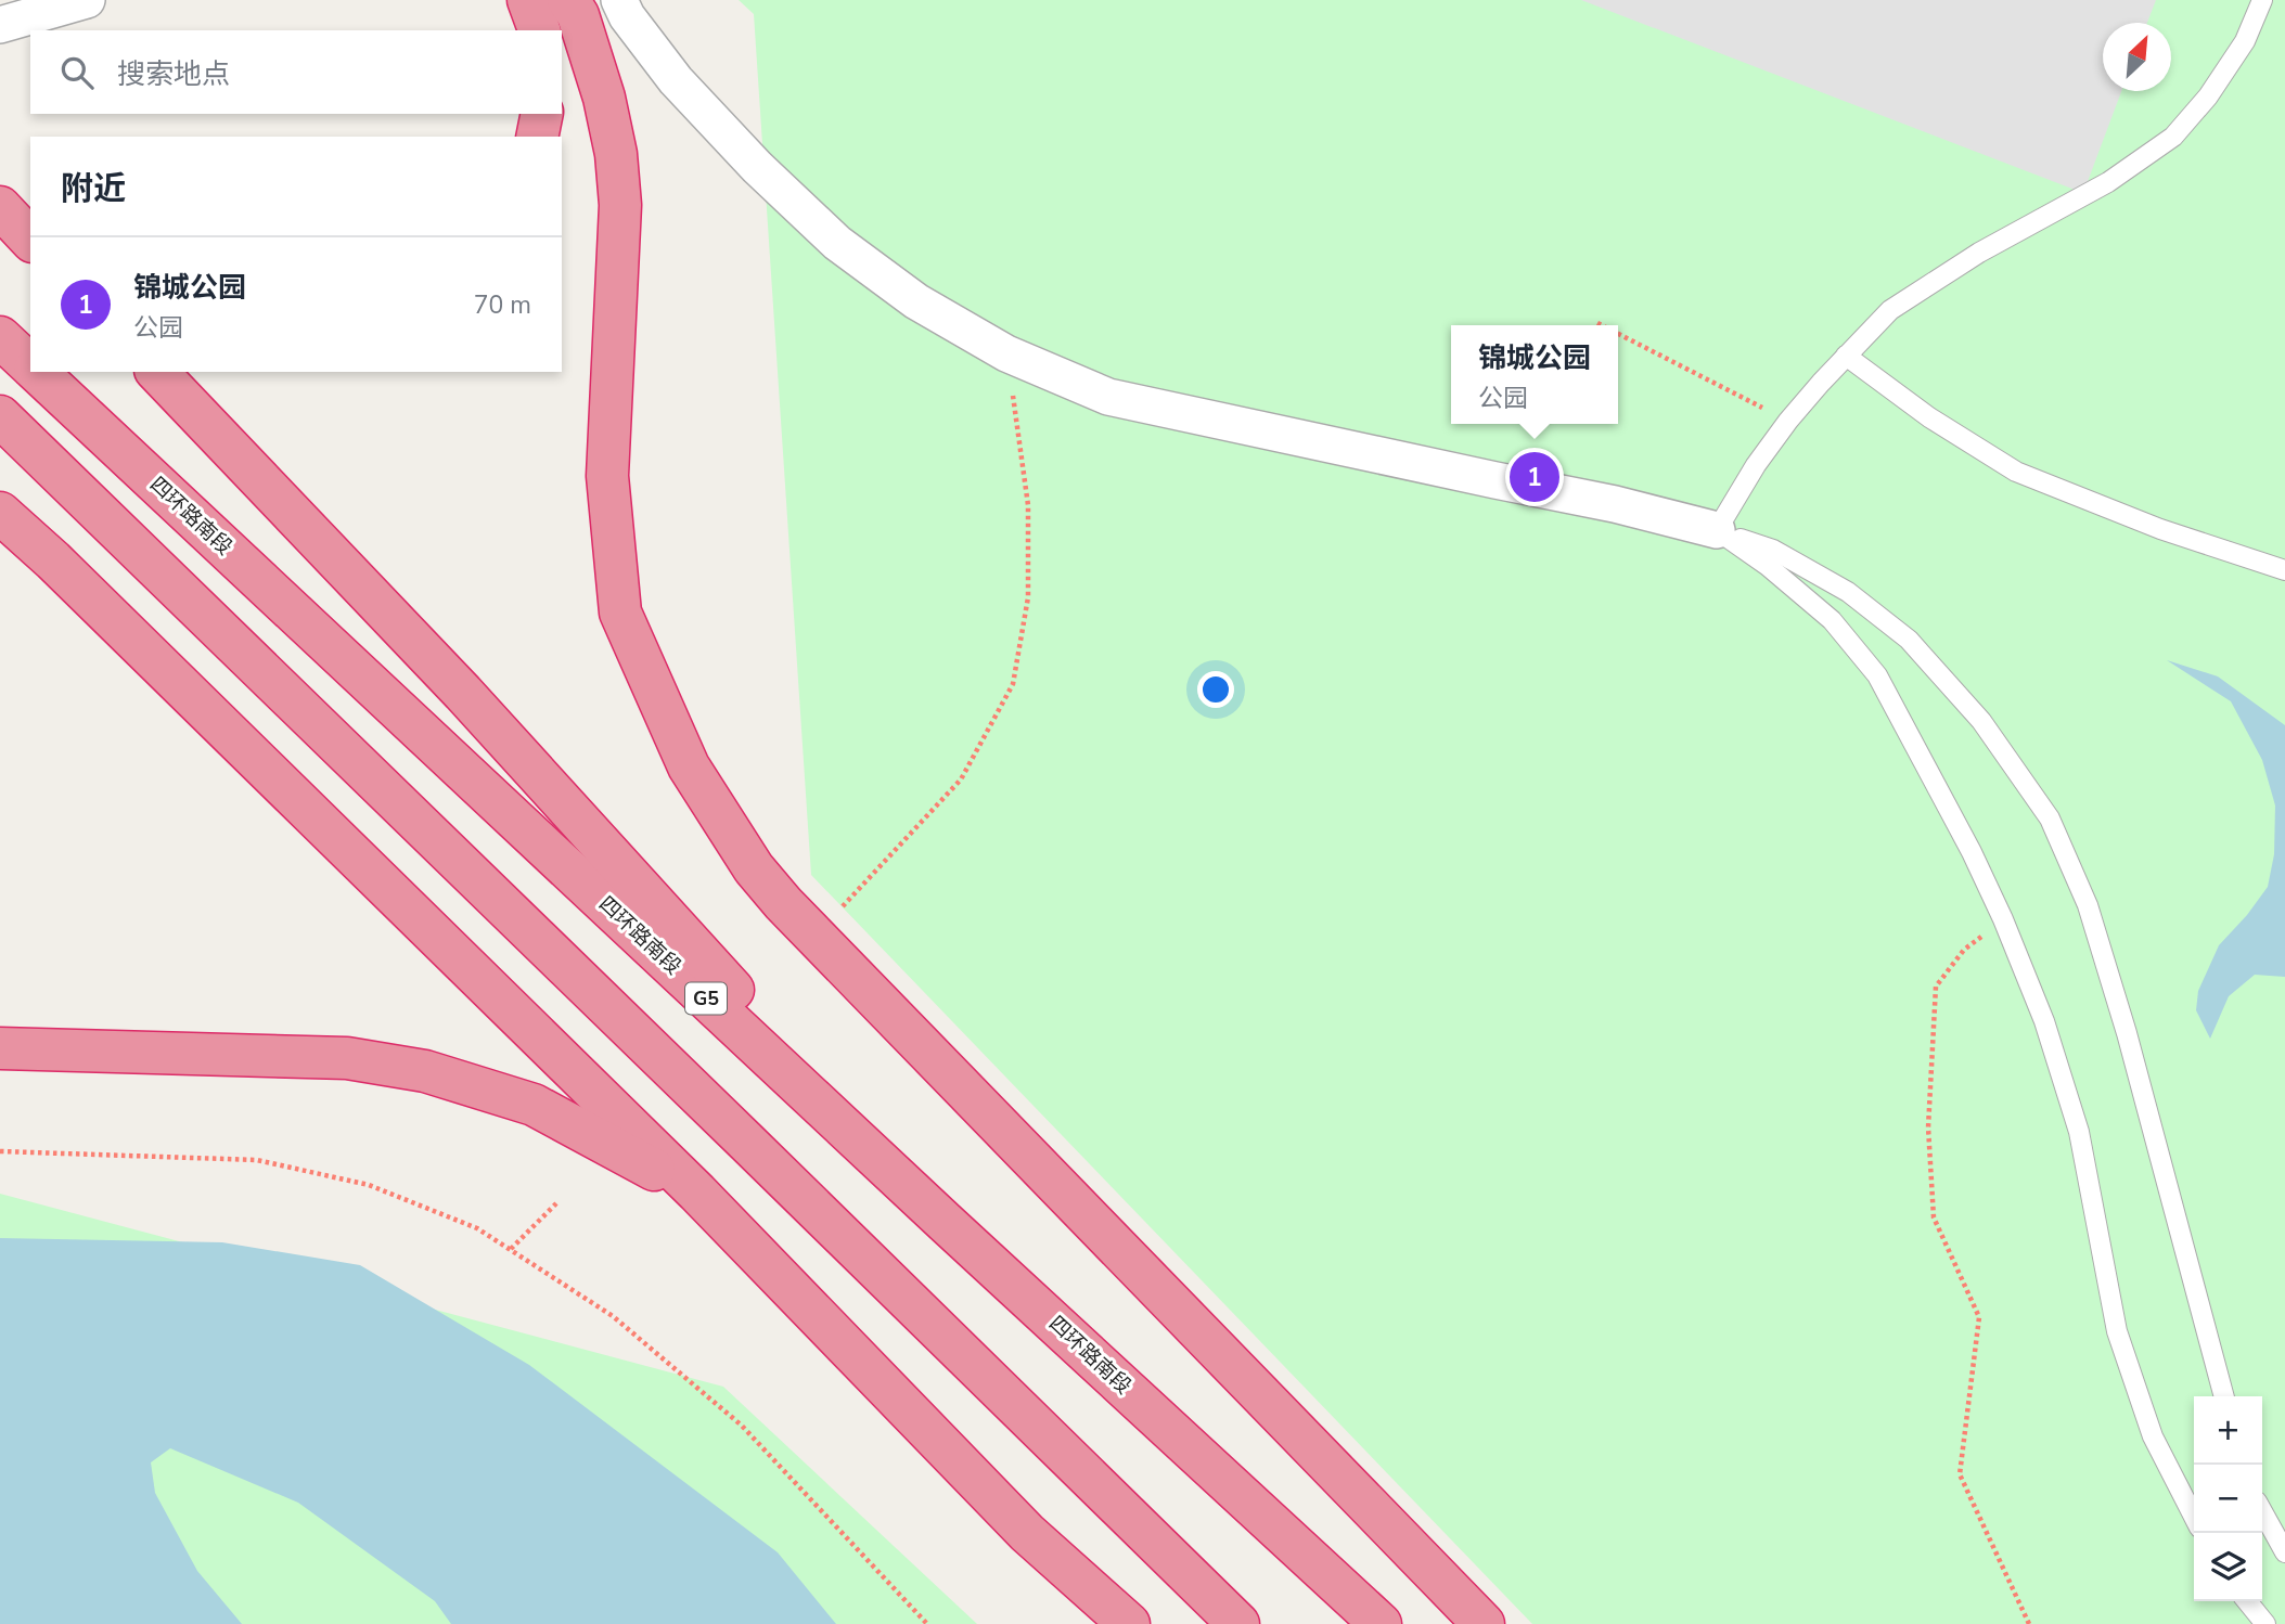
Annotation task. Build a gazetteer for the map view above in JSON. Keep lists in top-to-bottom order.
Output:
{
  "streets": {
    "highway": ["四环路南段", "G5"]
  },
  "north": "top right",
  "page": {
    "search": "搜索地点",
    "heading": "附近",
    "list": [
      {
        "mark": "1",
        "name": "锦城公园",
        "note": "公园",
        "value": "70 m"
      }
    ],
    "popup": ["锦城公园", "公园"],
    "pins": "1",
    "map_buttons": ["+", "−"]
  }
}
